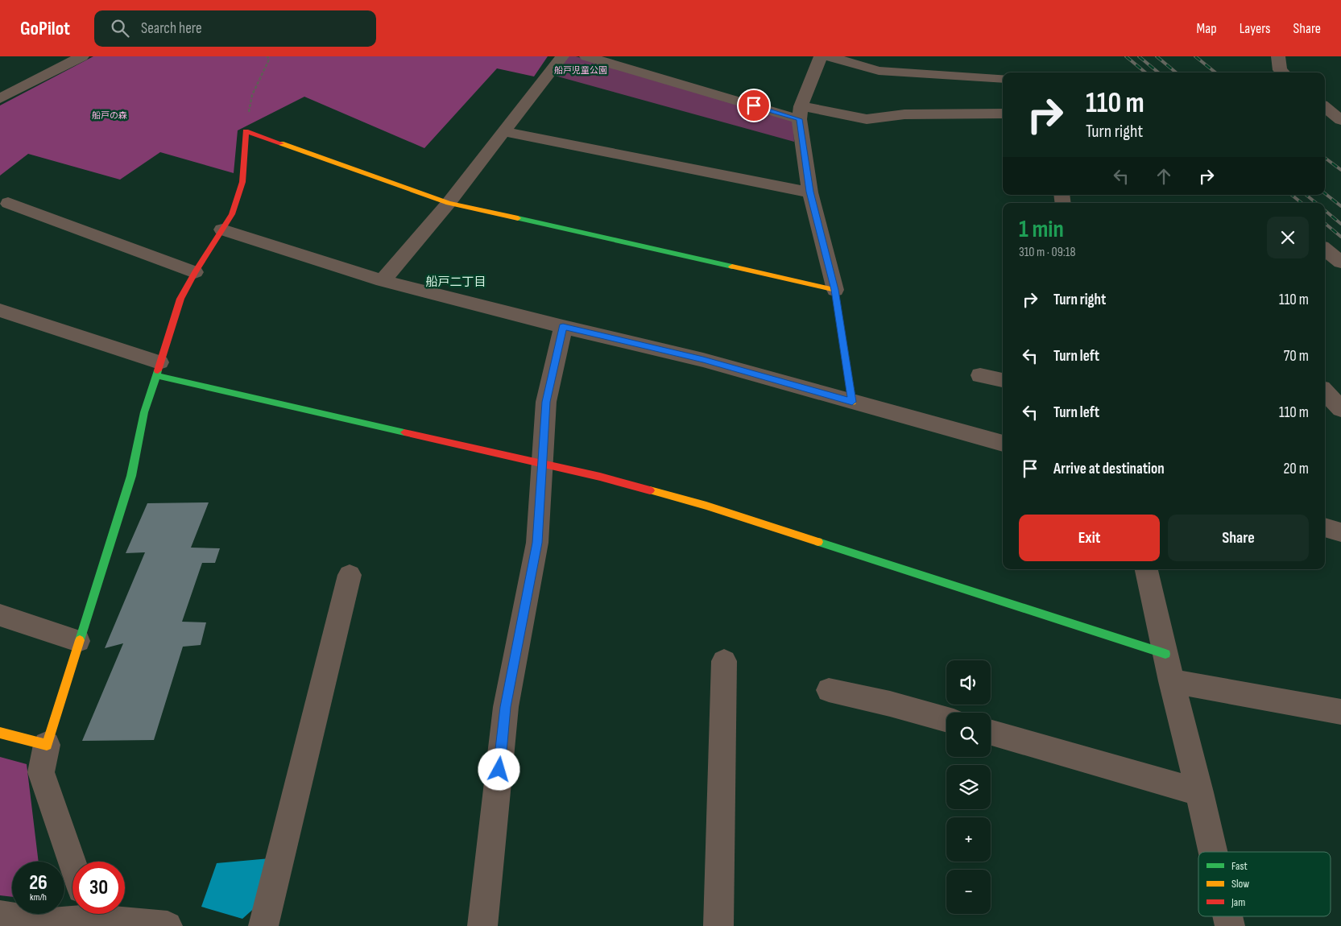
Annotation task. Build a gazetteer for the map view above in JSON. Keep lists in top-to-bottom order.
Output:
{
  "districts": ["船戸二丁目"],
  "parks": ["船戸児童公園", "船戸の森"],
  "legend": ["Fast", "Slow", "Jam"],
  "page": {
    "header": "GoPilot",
    "search": "Search here",
    "nav": ["Map", "Layers", "Share"],
    "turn": ["110 m", "Turn right"],
    "heading": ["1 min", "310 m · 09:18"],
    "list": [
      {
        "name": "Turn right",
        "value": "110 m"
      },
      {
        "name": "Turn left",
        "value": "70 m"
      },
      {
        "name": "Turn left",
        "value": "110 m"
      },
      {
        "name": "Arrive at destination",
        "value": "20 m"
      }
    ],
    "buttons": ["Exit", "Share"],
    "map_buttons": ["+", "−"],
    "speed": "26 km/h",
    "limit": "30"
  }
}
